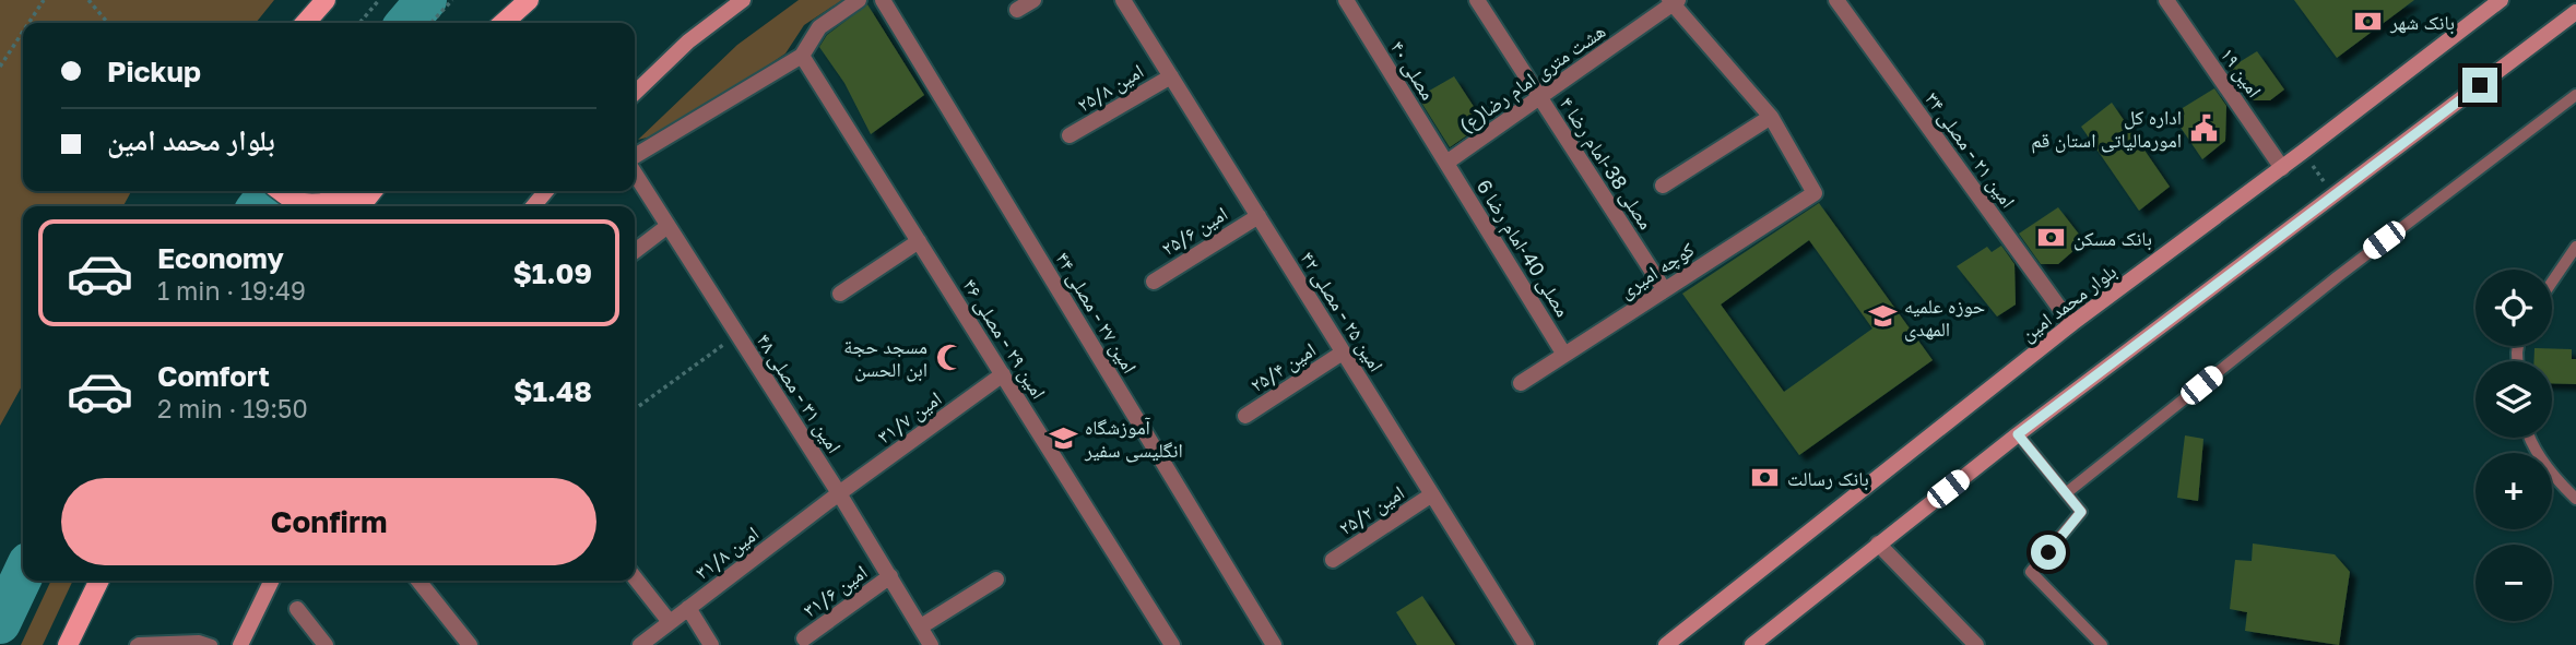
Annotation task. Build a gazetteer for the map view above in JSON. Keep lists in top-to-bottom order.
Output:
{
  "streets": {
    "main road": ["بلوار محمد امین"],
    "street": [
      "مصلی ۴۰",
      "امین ۱۹",
      "هشت متری امام رضا(ع)",
      "امین ۲۵/۸",
      "امین ۲۱ - مصلی ۳۴",
      "مصلی 38-امام رضا ۴",
      "امین ۲۵/۶",
      "مصلی 40-امام رضا 6",
      "کوچه امیری",
      "امین ۲۵ - مصلی ۴۲",
      "امین ۲۷ - مصلی ۴۴",
      "امین ۲۹ - مصلی ۴۶",
      "امین ۲۵/۴",
      "امین ۳۱ - مصلی ۴۸",
      "امین ۳۱/۷",
      "امین ۲۵/۲",
      "امین ۳۱/۸",
      "امین ۳۱/۶"
    ]
  },
  "crossings": [
    ["مصلی ۴۰", "هشت متری امام رضا(ع)"],
    ["مصلی ۴۰", "مصلی 40-امام رضا 6"],
    ["امین ۱۹", "بلوار محمد امین"],
    ["هشت متری امام رضا(ع)", "مصلی 38-امام رضا ۴"],
    ["هشت متری امام رضا(ع)", "مصلی 40-امام رضا 6"],
    ["امین ۲۵/۸", "امین ۲۵ - مصلی ۴۲"],
    ["امین ۲۱ - مصلی ۳۴", "بلوار محمد امین"],
    ["مصلی 38-امام رضا ۴", "کوچه امیری"],
    ["امین ۲۵/۶", "امین ۲۵ - مصلی ۴۲"],
    ["مصلی 40-امام رضا 6", "کوچه امیری"],
    ["امین ۲۵ - مصلی ۴۲", "امین ۲۵/۴"],
    ["امین ۲۵ - مصلی ۴۲", "امین ۲۵/۲"],
    ["امین ۲۹ - مصلی ۴۶", "امین ۳۱/۷"],
    ["امین ۳۱ - مصلی ۴۸", "امین ۳۱/۷"],
    ["امین ۳۱ - مصلی ۴۸", "امین ۳۱/۸"],
    ["امین ۳۱ - مصلی ۴۸", "امین ۳۱/۶"],
    ["امین ۳۱/۷", "امین ۳۱/۸"]
  ],
  "places": {
    "bank": ["بانک شهر", "بانک مسکن", "بانک رسالت"],
    "public building": ["اداره کل امورمالیاتی استان قم"],
    "school or university": ["حوزه علمیه المهدی", "آموزشگاه انگلیسی سفیر"],
    "mosque": ["مسجد حجة ابن الحسن"]
  },
  "page": {
    "banner": ["Pickup", "بلوار محمد امین"],
    "list": [
      {
        "name": "Economy",
        "note": "1 min · 19:49",
        "value": "$1.09"
      },
      {
        "name": "Comfort",
        "note": "2 min · 19:50",
        "value": "$1.48"
      }
    ],
    "map_buttons": ["+", "−"],
    "buttons": "Confirm"
  }
}
